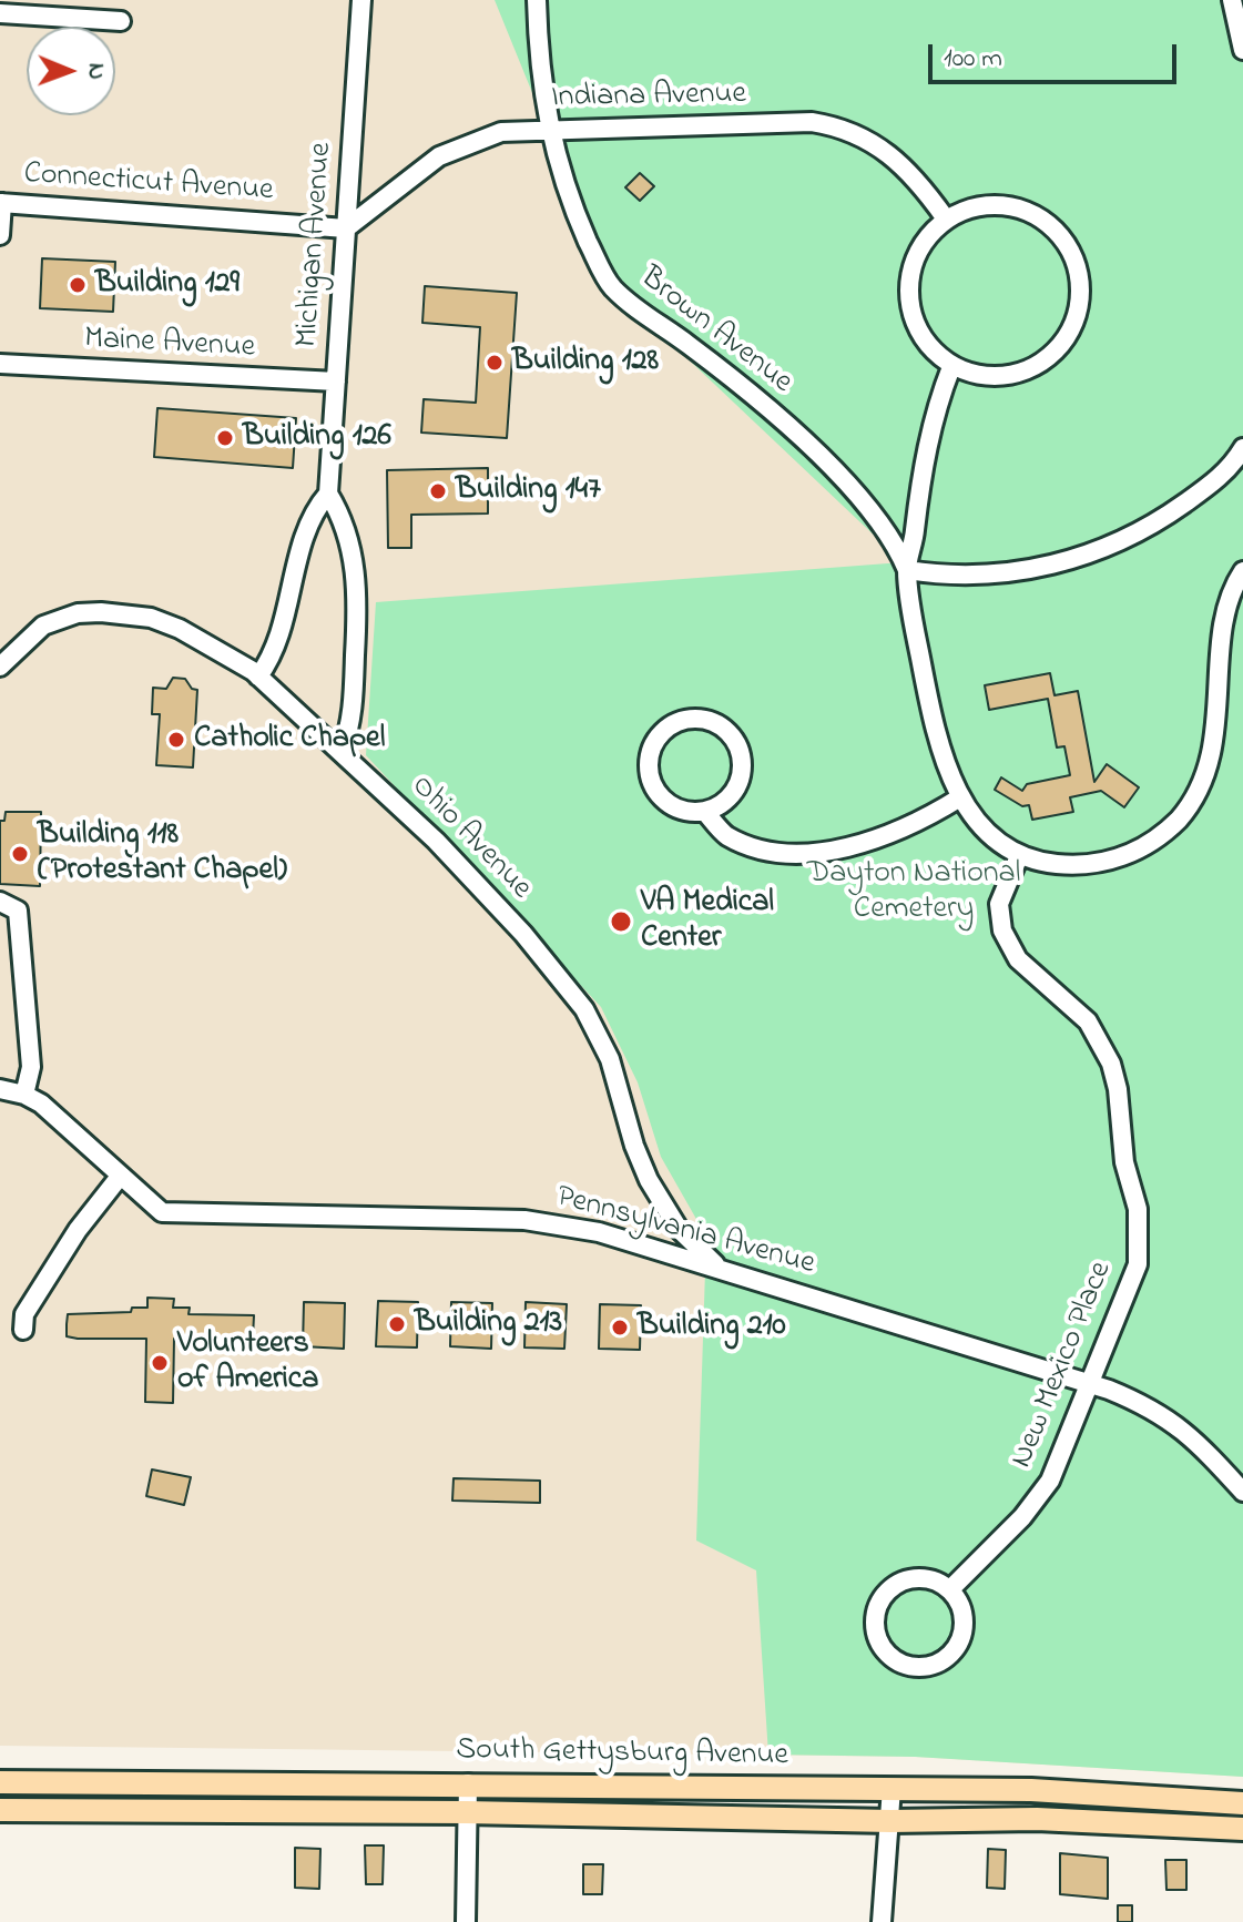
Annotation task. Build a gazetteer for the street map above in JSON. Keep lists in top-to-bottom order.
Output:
{
  "streets": {
    "main road": ["South Gettysburg Avenue"],
    "street": [
      "Indiana Avenue",
      "Connecticut Avenue",
      "Michigan Avenue",
      "Brown Avenue",
      "Maine Avenue",
      "Ohio Avenue",
      "Pennsylvania Avenue",
      "New Mexico Place"
    ]
  },
  "crossings": [
    ["Indiana Avenue", "Connecticut Avenue"],
    ["Indiana Avenue", "Michigan Avenue"],
    ["Indiana Avenue", "Brown Avenue"],
    ["Connecticut Avenue", "Michigan Avenue"],
    ["Michigan Avenue", "Maine Avenue"],
    ["Michigan Avenue", "Ohio Avenue"],
    ["Ohio Avenue", "Pennsylvania Avenue"],
    ["Pennsylvania Avenue", "New Mexico Place"]
  ],
  "parks": ["Dayton National Cemetery"],
  "places": [
    "Building 129",
    "Building 128",
    "Building 126",
    "Building 147",
    "Catholic Chapel",
    "Building 118 (Protestant Chapel)",
    "VA Medical Center",
    "Building 213",
    "Building 210",
    "Volunteers of America"
  ],
  "scale_bar": "100 m",
  "north": "right"
}
